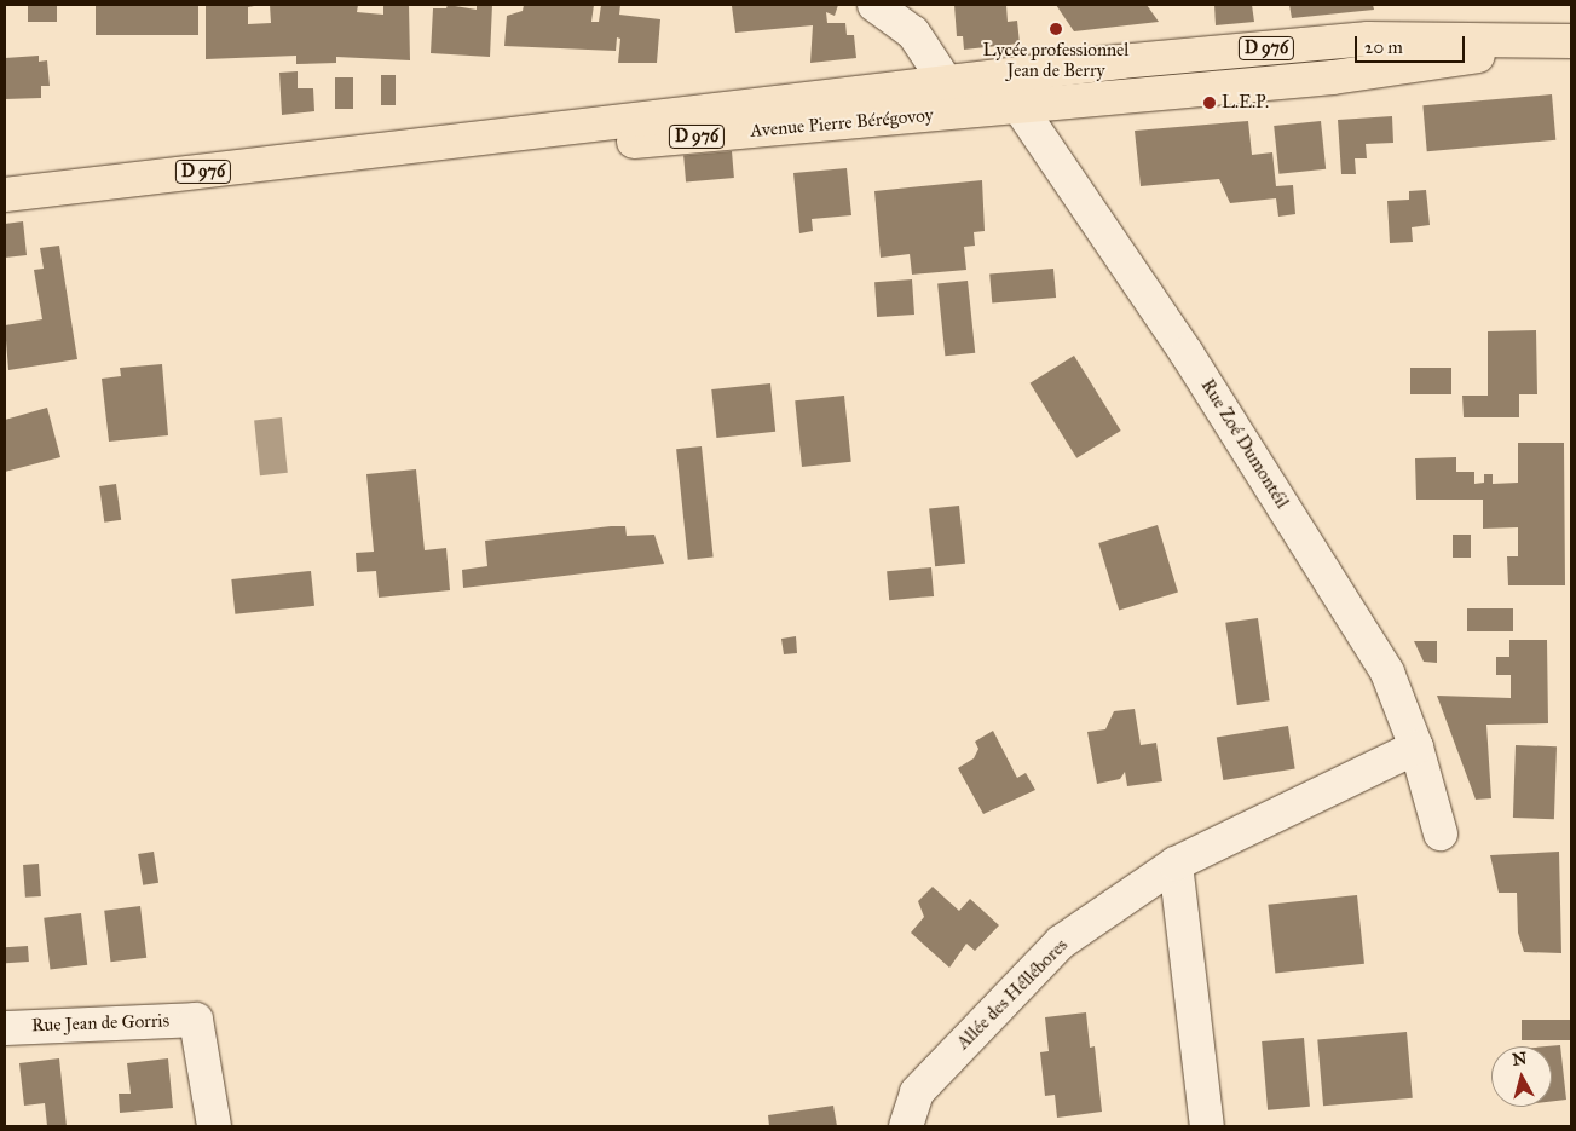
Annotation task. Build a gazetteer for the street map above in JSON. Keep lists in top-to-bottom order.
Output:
{
  "streets": {
    "main road": ["D 976", "Avenue Pierre Bérégovoy"],
    "street": ["Rue Zoé Dumontéil", "Allée des Héllébores", "Rue Jean de Gorris"]
  },
  "crossings": [
    ["D 976", "Avenue Pierre Bérégovoy"],
    ["D 976", "Rue Zoé Dumontéil"],
    ["Avenue Pierre Bérégovoy", "Rue Zoé Dumontéil"],
    ["Rue Zoé Dumontéil", "Allée des Héllébores"]
  ],
  "places": ["Lycée professionnel Jean de Berry", "L.E.P."],
  "scale_bar": "20 m",
  "north": "top"
}
